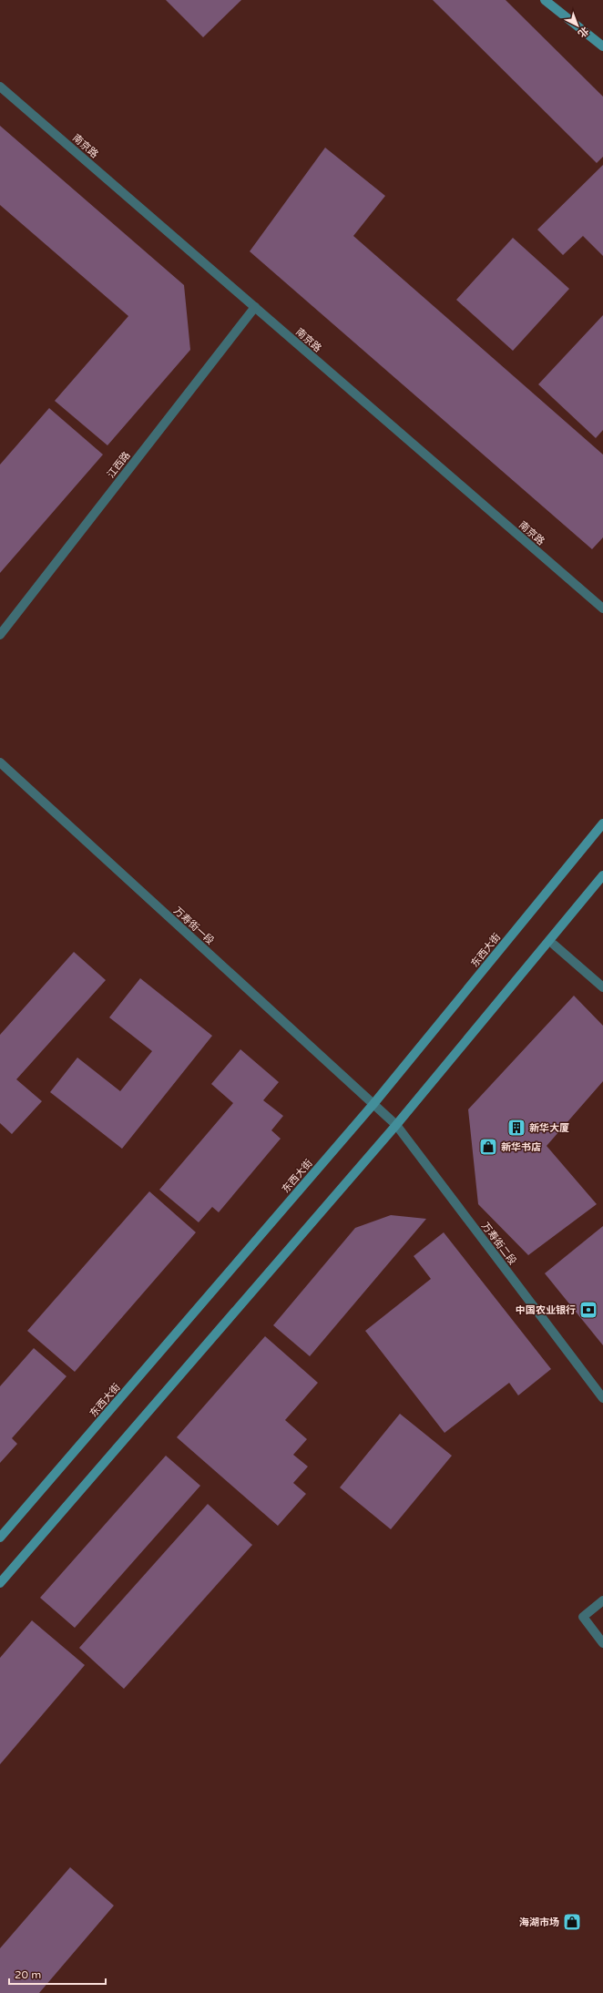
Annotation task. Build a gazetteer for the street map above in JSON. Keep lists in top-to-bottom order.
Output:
{
  "streets": {
    "street": [
      "南京路",
      "江西路",
      "万寿街一段",
      "东西大街",
      "万寿街二段"
    ]
  },
  "crossings": [
    ["南京路", "江西路"],
    ["万寿街一段", "东西大街"],
    ["万寿街一段", "万寿街二段"],
    ["东西大街", "万寿街二段"]
  ],
  "places": {
    "building": ["新华大厦"],
    "shop": ["新华书店", "海湖市场"],
    "bank": ["中国农业银行"]
  },
  "scale_bar": "20 m",
  "north": "bottom right"
}
